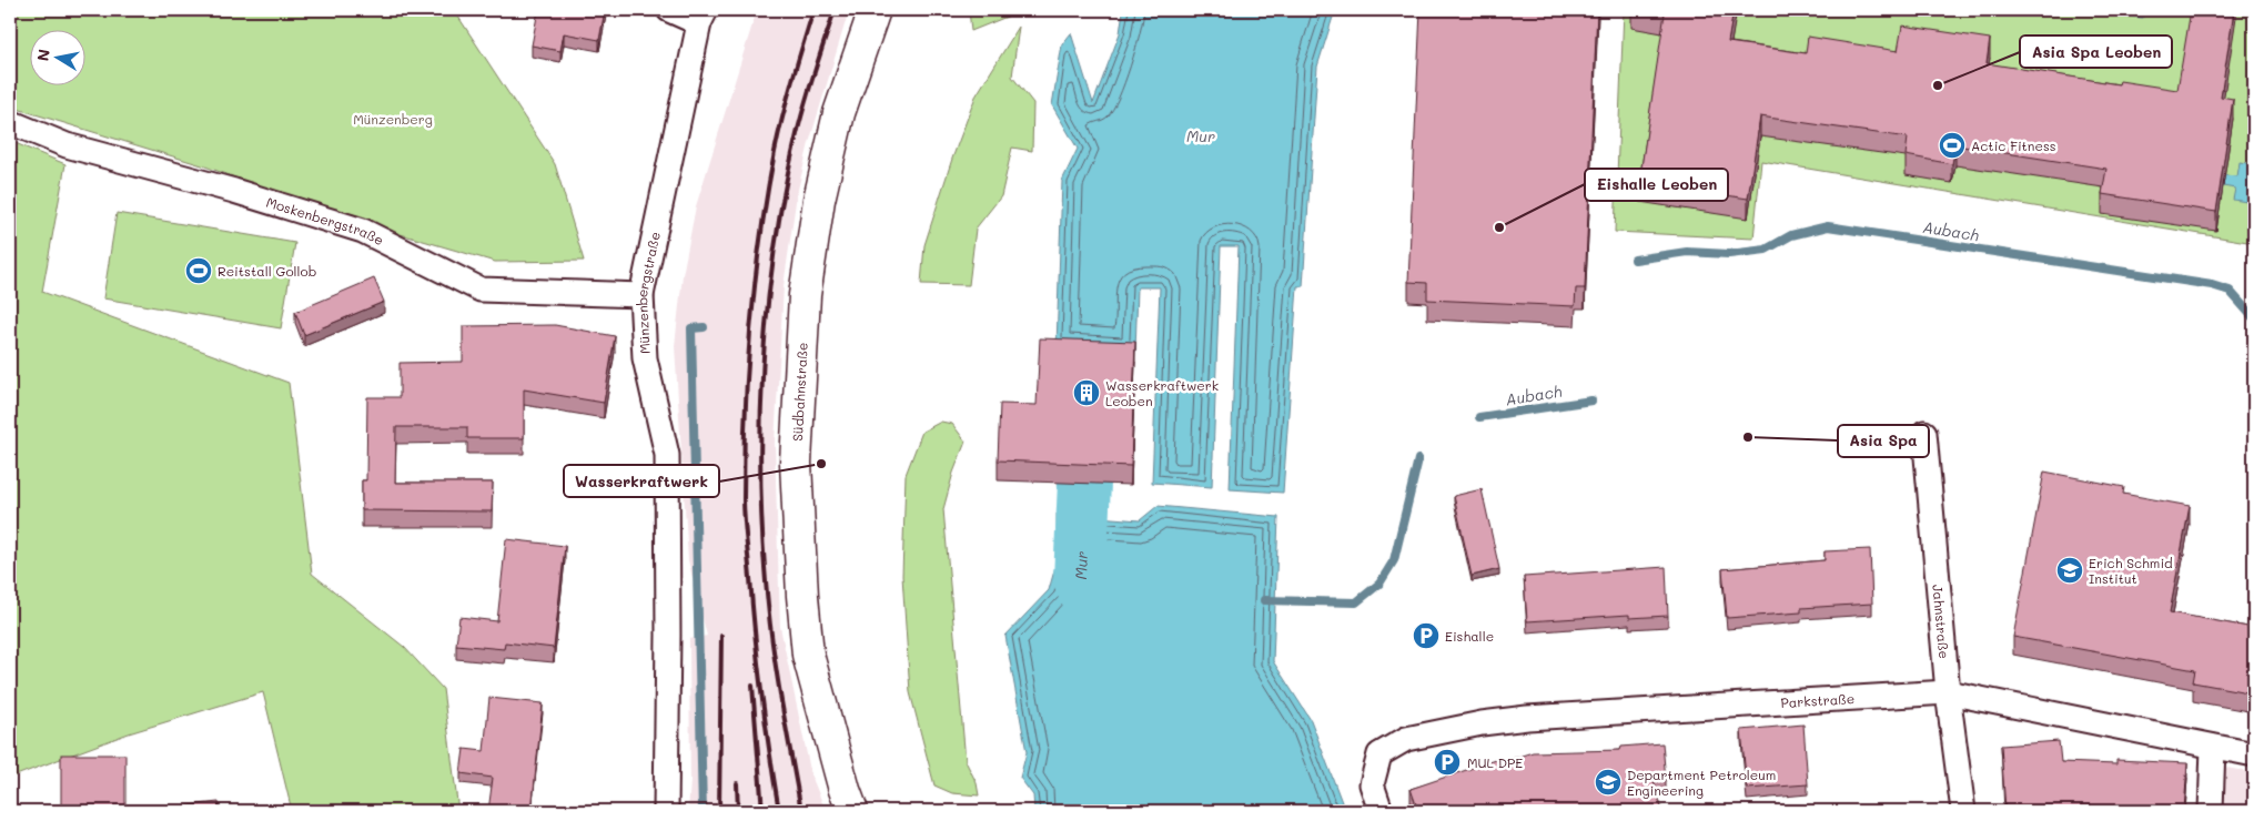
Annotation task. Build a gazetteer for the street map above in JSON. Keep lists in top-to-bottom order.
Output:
{
  "streets": {
    "main road": ["Südbahnstraße"],
    "street": [
      "Moskenbergstraße",
      "Münzenbergstraße",
      "Jahnstraße",
      "Parkstraße"
    ]
  },
  "crossings": [
    ["Moskenbergstraße", "Münzenbergstraße"],
    ["Jahnstraße", "Parkstraße"]
  ],
  "water": ["Mur", "Aubach"],
  "parks": ["Münzenberg"],
  "places": {
    "other": [
      "Asia Spa Leoben",
      "Eishalle Leoben",
      "Asia Spa",
      "Wasserkraftwerk"
    ],
    "sports": ["Actic Fitness", "Reitstall Gollob"],
    "building": ["Wasserkraftwerk Leoben"],
    "school or university": ["Erich Schmid Institut", "Department Petroleum Engineering"],
    "parking": ["Eishalle", "MUL DPE"]
  },
  "north": "left"
}
